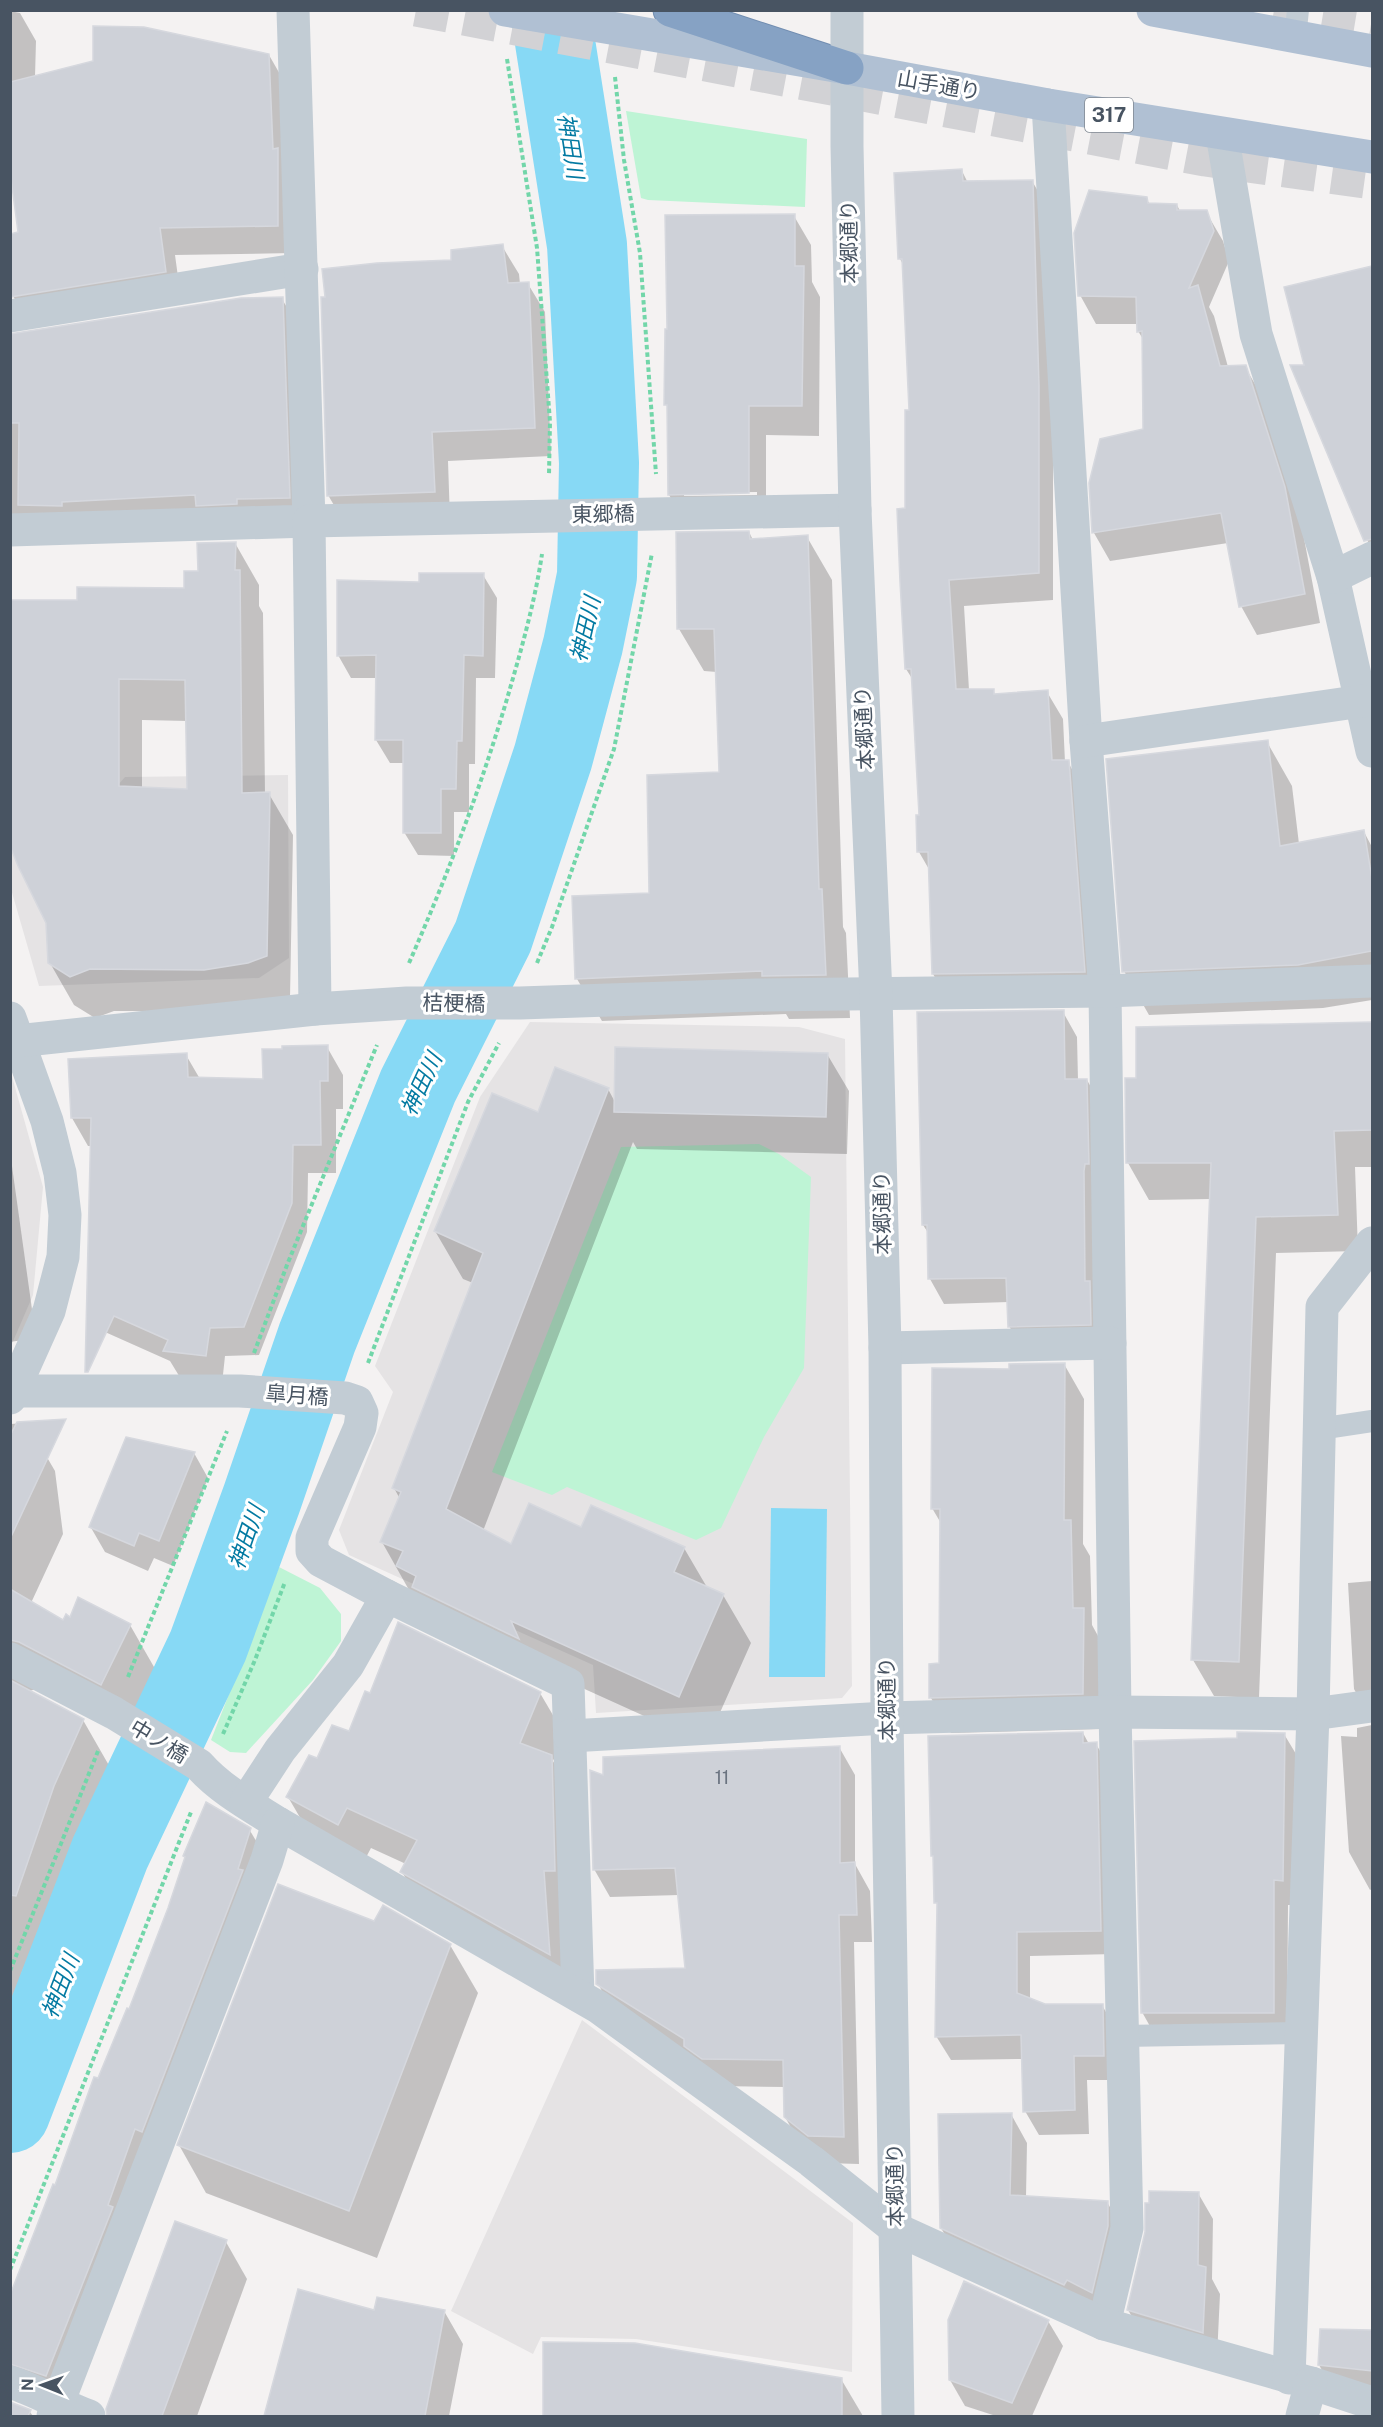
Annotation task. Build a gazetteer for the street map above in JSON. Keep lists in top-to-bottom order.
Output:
{
  "streets": {
    "main road": ["山手通り", "317"],
    "street": [
      "本郷通り",
      "東郷橋",
      "桔梗橋",
      "皐月橋",
      "中ノ橋"
    ]
  },
  "crossings": [
    ["山手通り", "本郷通り"],
    ["本郷通り", "東郷橋"],
    ["本郷通り", "桔梗橋"],
    ["本郷通り", "中ノ橋"]
  ],
  "water": ["神田川"],
  "house_numbers": ["11"],
  "north": "left"
}
